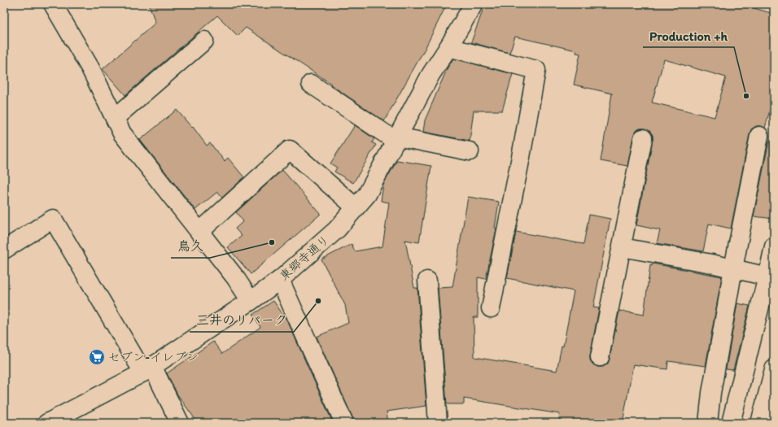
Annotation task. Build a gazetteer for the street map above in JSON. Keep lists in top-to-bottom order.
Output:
{
  "streets": {
    "street": ["東郷寺通り"]
  },
  "places": {
    "other": ["Production +h", "鳥久", "三井のリパーク"],
    "supermarket": ["セブン-イレブン"]
  }
}
